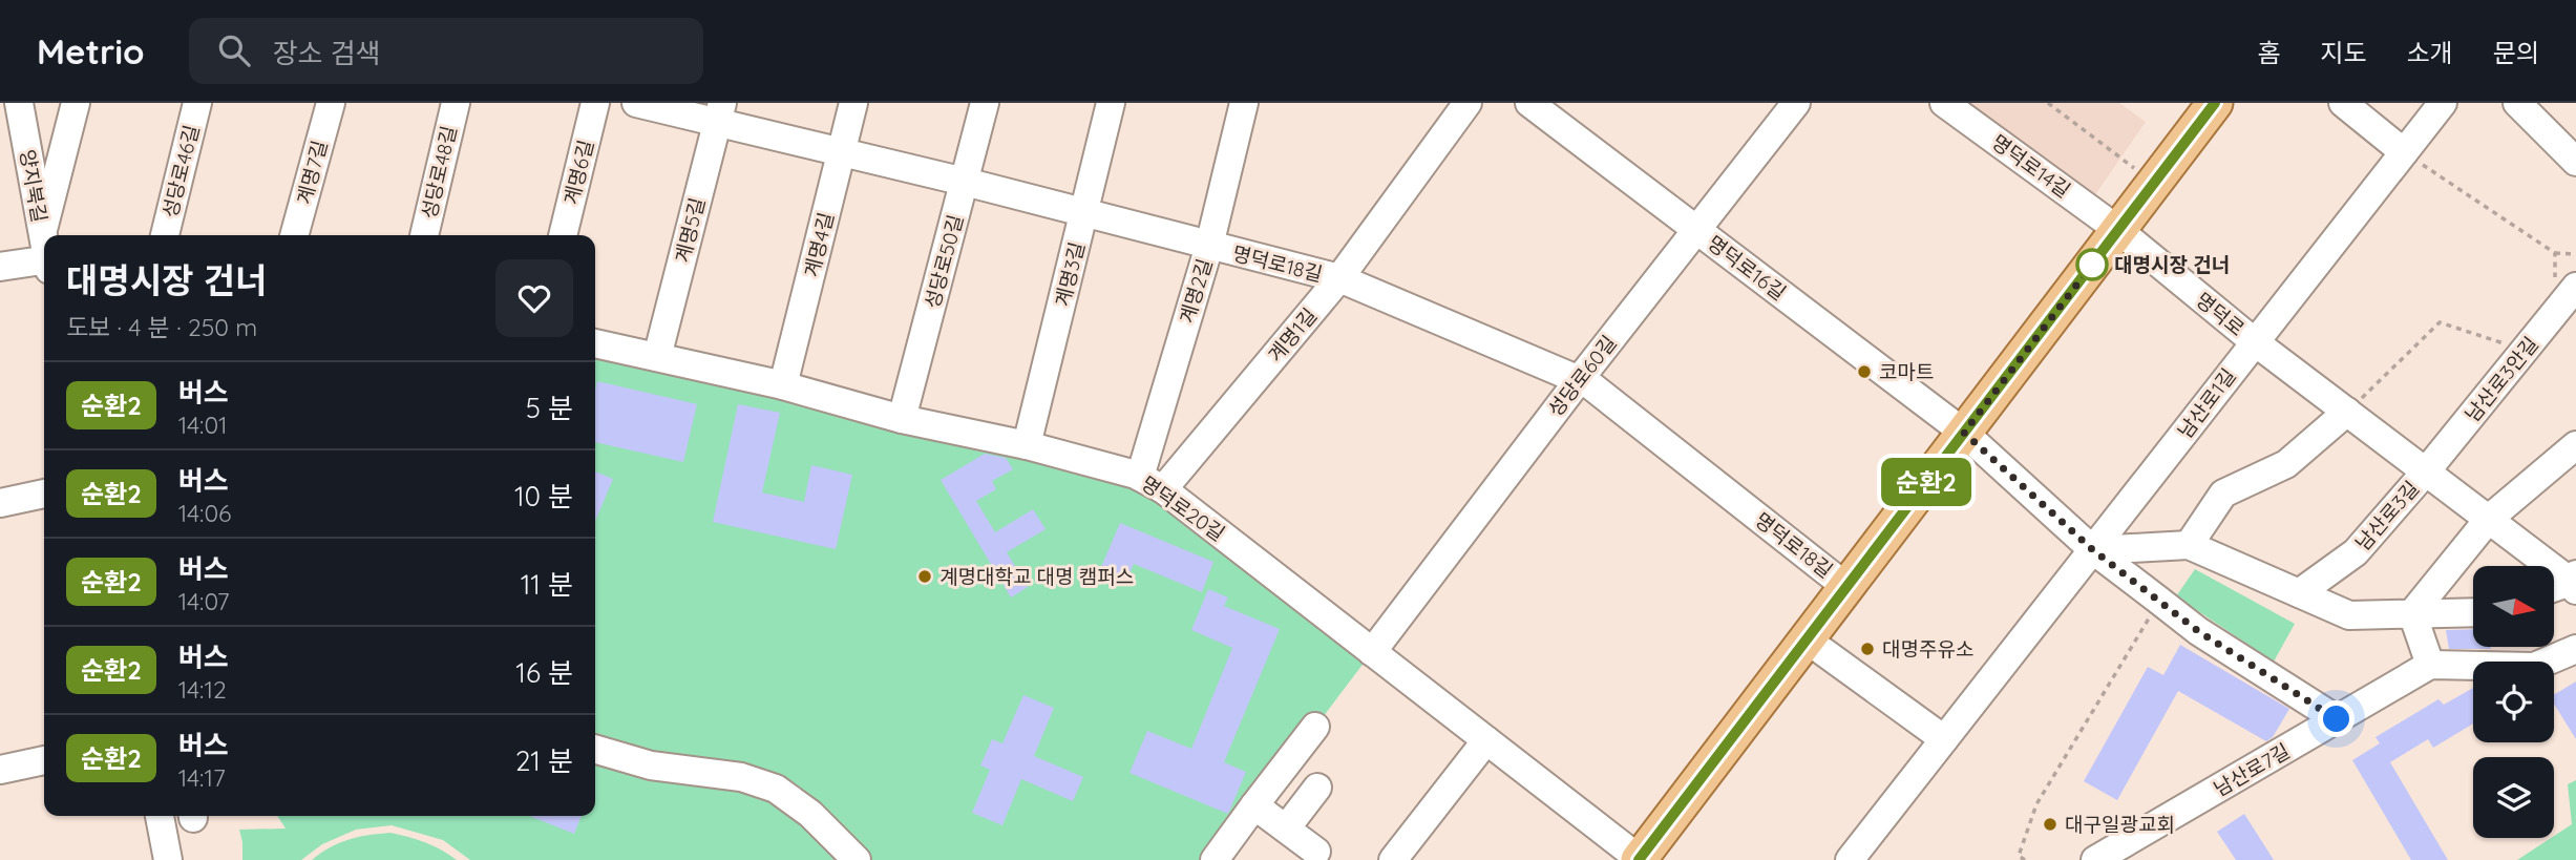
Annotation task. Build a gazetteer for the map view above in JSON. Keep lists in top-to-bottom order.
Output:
{
  "streets": {
    "street": [
      "명덕로14길",
      "성당로46길",
      "계명7길",
      "성당로48길",
      "계명6길",
      "양지북길",
      "계명5길",
      "계명4길",
      "성당로50길",
      "명덕로18길",
      "명덕로16길",
      "계명3길",
      "계명2길",
      "명덕로",
      "계명1길",
      "성당로60길",
      "남산로3안길",
      "남산로1길",
      "명덕로20길",
      "남산로3길",
      "남산로7길"
    ]
  },
  "crossings": [
    ["명덕로14길", "명덕로"],
    ["계명5길", "명덕로18길"],
    ["계명5길", "명덕로20길"],
    ["계명4길", "명덕로18길"],
    ["계명4길", "명덕로20길"],
    ["성당로50길", "명덕로18길"],
    ["성당로50길", "명덕로20길"],
    ["명덕로18길", "계명3길"],
    ["명덕로18길", "계명2길"],
    ["명덕로18길", "계명1길"],
    ["명덕로18길", "성당로60길"],
    ["명덕로16길", "성당로60길"],
    ["계명3길", "명덕로20길"],
    ["계명2길", "계명1길"],
    ["계명2길", "명덕로20길"],
    ["명덕로", "남산로1길"],
    ["명덕로", "남산로3길"],
    ["계명1길", "명덕로20길"],
    ["성당로60길", "명덕로20길"],
    ["남산로3안길", "남산로3길"],
    ["남산로1길", "남산로3길"]
  ],
  "places": [
    "대명시장 건너",
    "코마트",
    "계명대학교 대명 캠퍼스",
    "대명주유소",
    "대구일광교회"
  ],
  "lines": ["bus line 순환2"],
  "north": "right",
  "page": {
    "header": "Metrio",
    "search": "장소 검색",
    "nav": [
      "홈",
      "지도",
      "소개",
      "문의"
    ],
    "on_map": "순환2",
    "heading": ["대명시장 건너", "도보 · 4 분 · 250 m"],
    "list": [
      {
        "mark": "순환2",
        "name": "버스",
        "note": "14:01",
        "value": "5 분"
      },
      {
        "mark": "순환2",
        "name": "버스",
        "note": "14:06",
        "value": "10 분"
      },
      {
        "mark": "순환2",
        "name": "버스",
        "note": "14:07",
        "value": "11 분"
      },
      {
        "mark": "순환2",
        "name": "버스",
        "note": "14:12",
        "value": "16 분"
      },
      {
        "mark": "순환2",
        "name": "버스",
        "note": "14:17",
        "value": "21 분"
      }
    ]
  }
}
